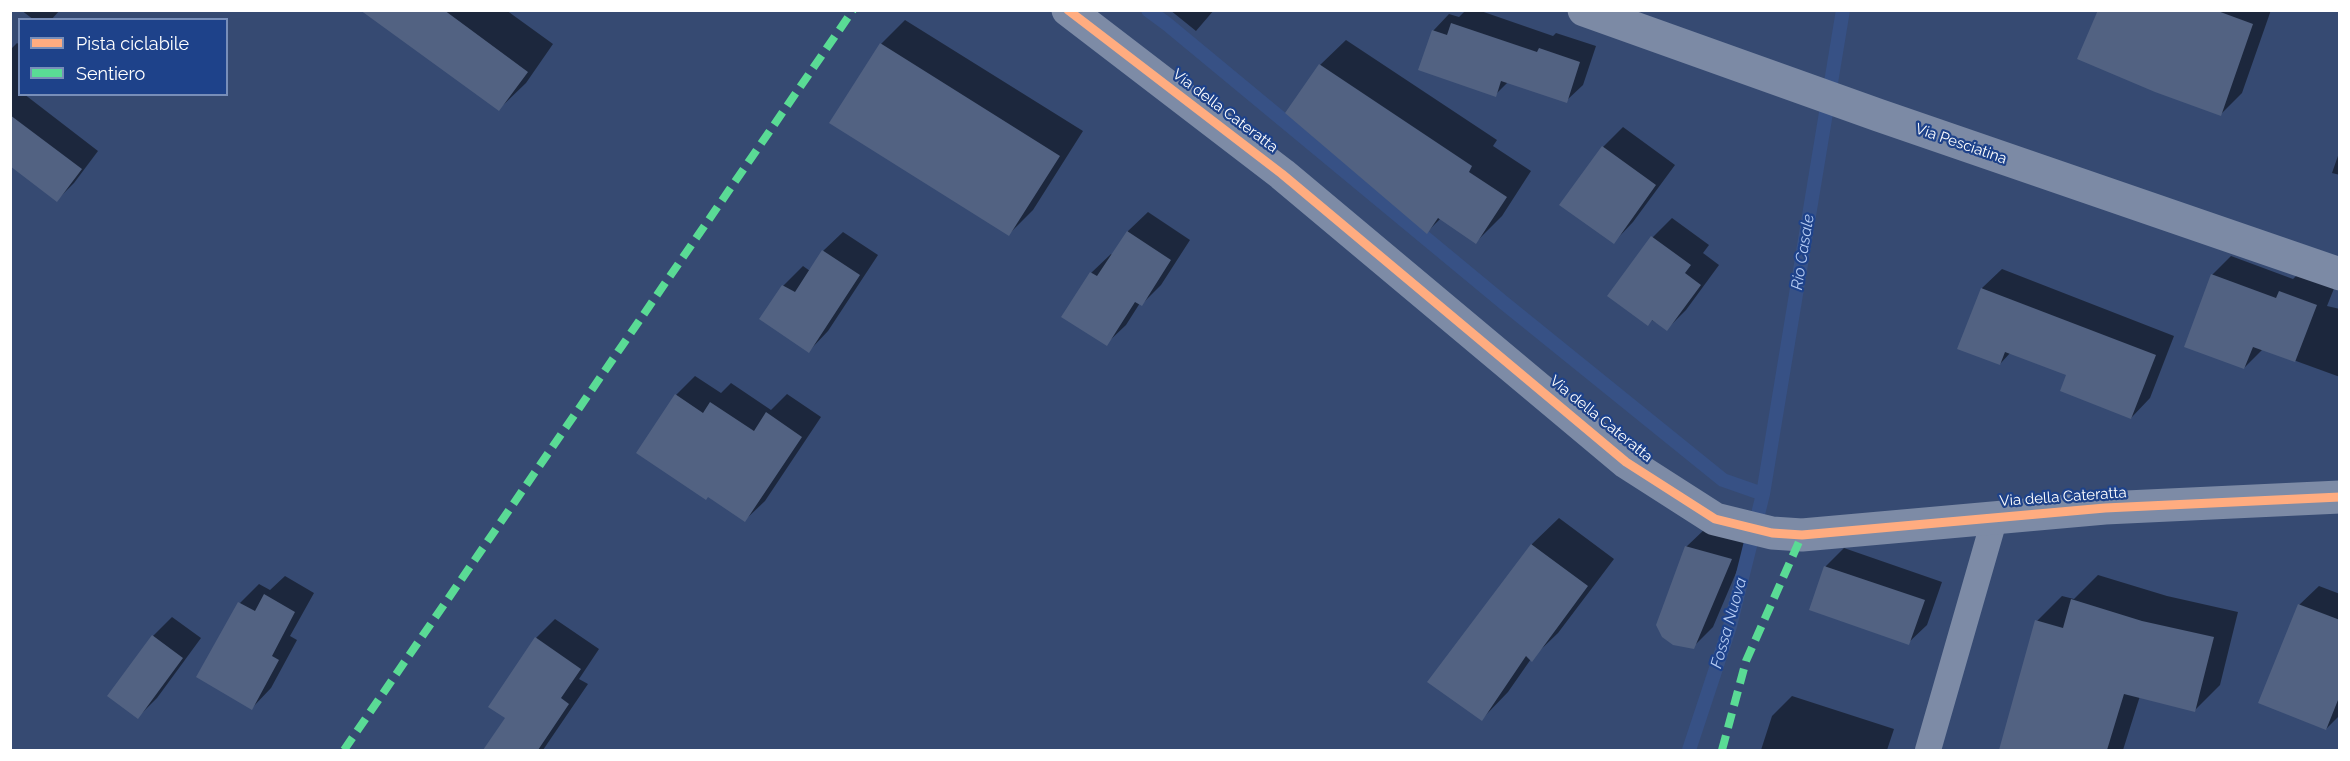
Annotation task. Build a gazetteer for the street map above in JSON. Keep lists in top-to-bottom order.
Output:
{
  "streets": {
    "main road": ["Via Pesciatina"],
    "street": ["Via della Cateratta"]
  },
  "water": ["Rio Casale", "Fossa Nuova"],
  "legend": ["Pista ciclabile", "Sentiero"]
}
